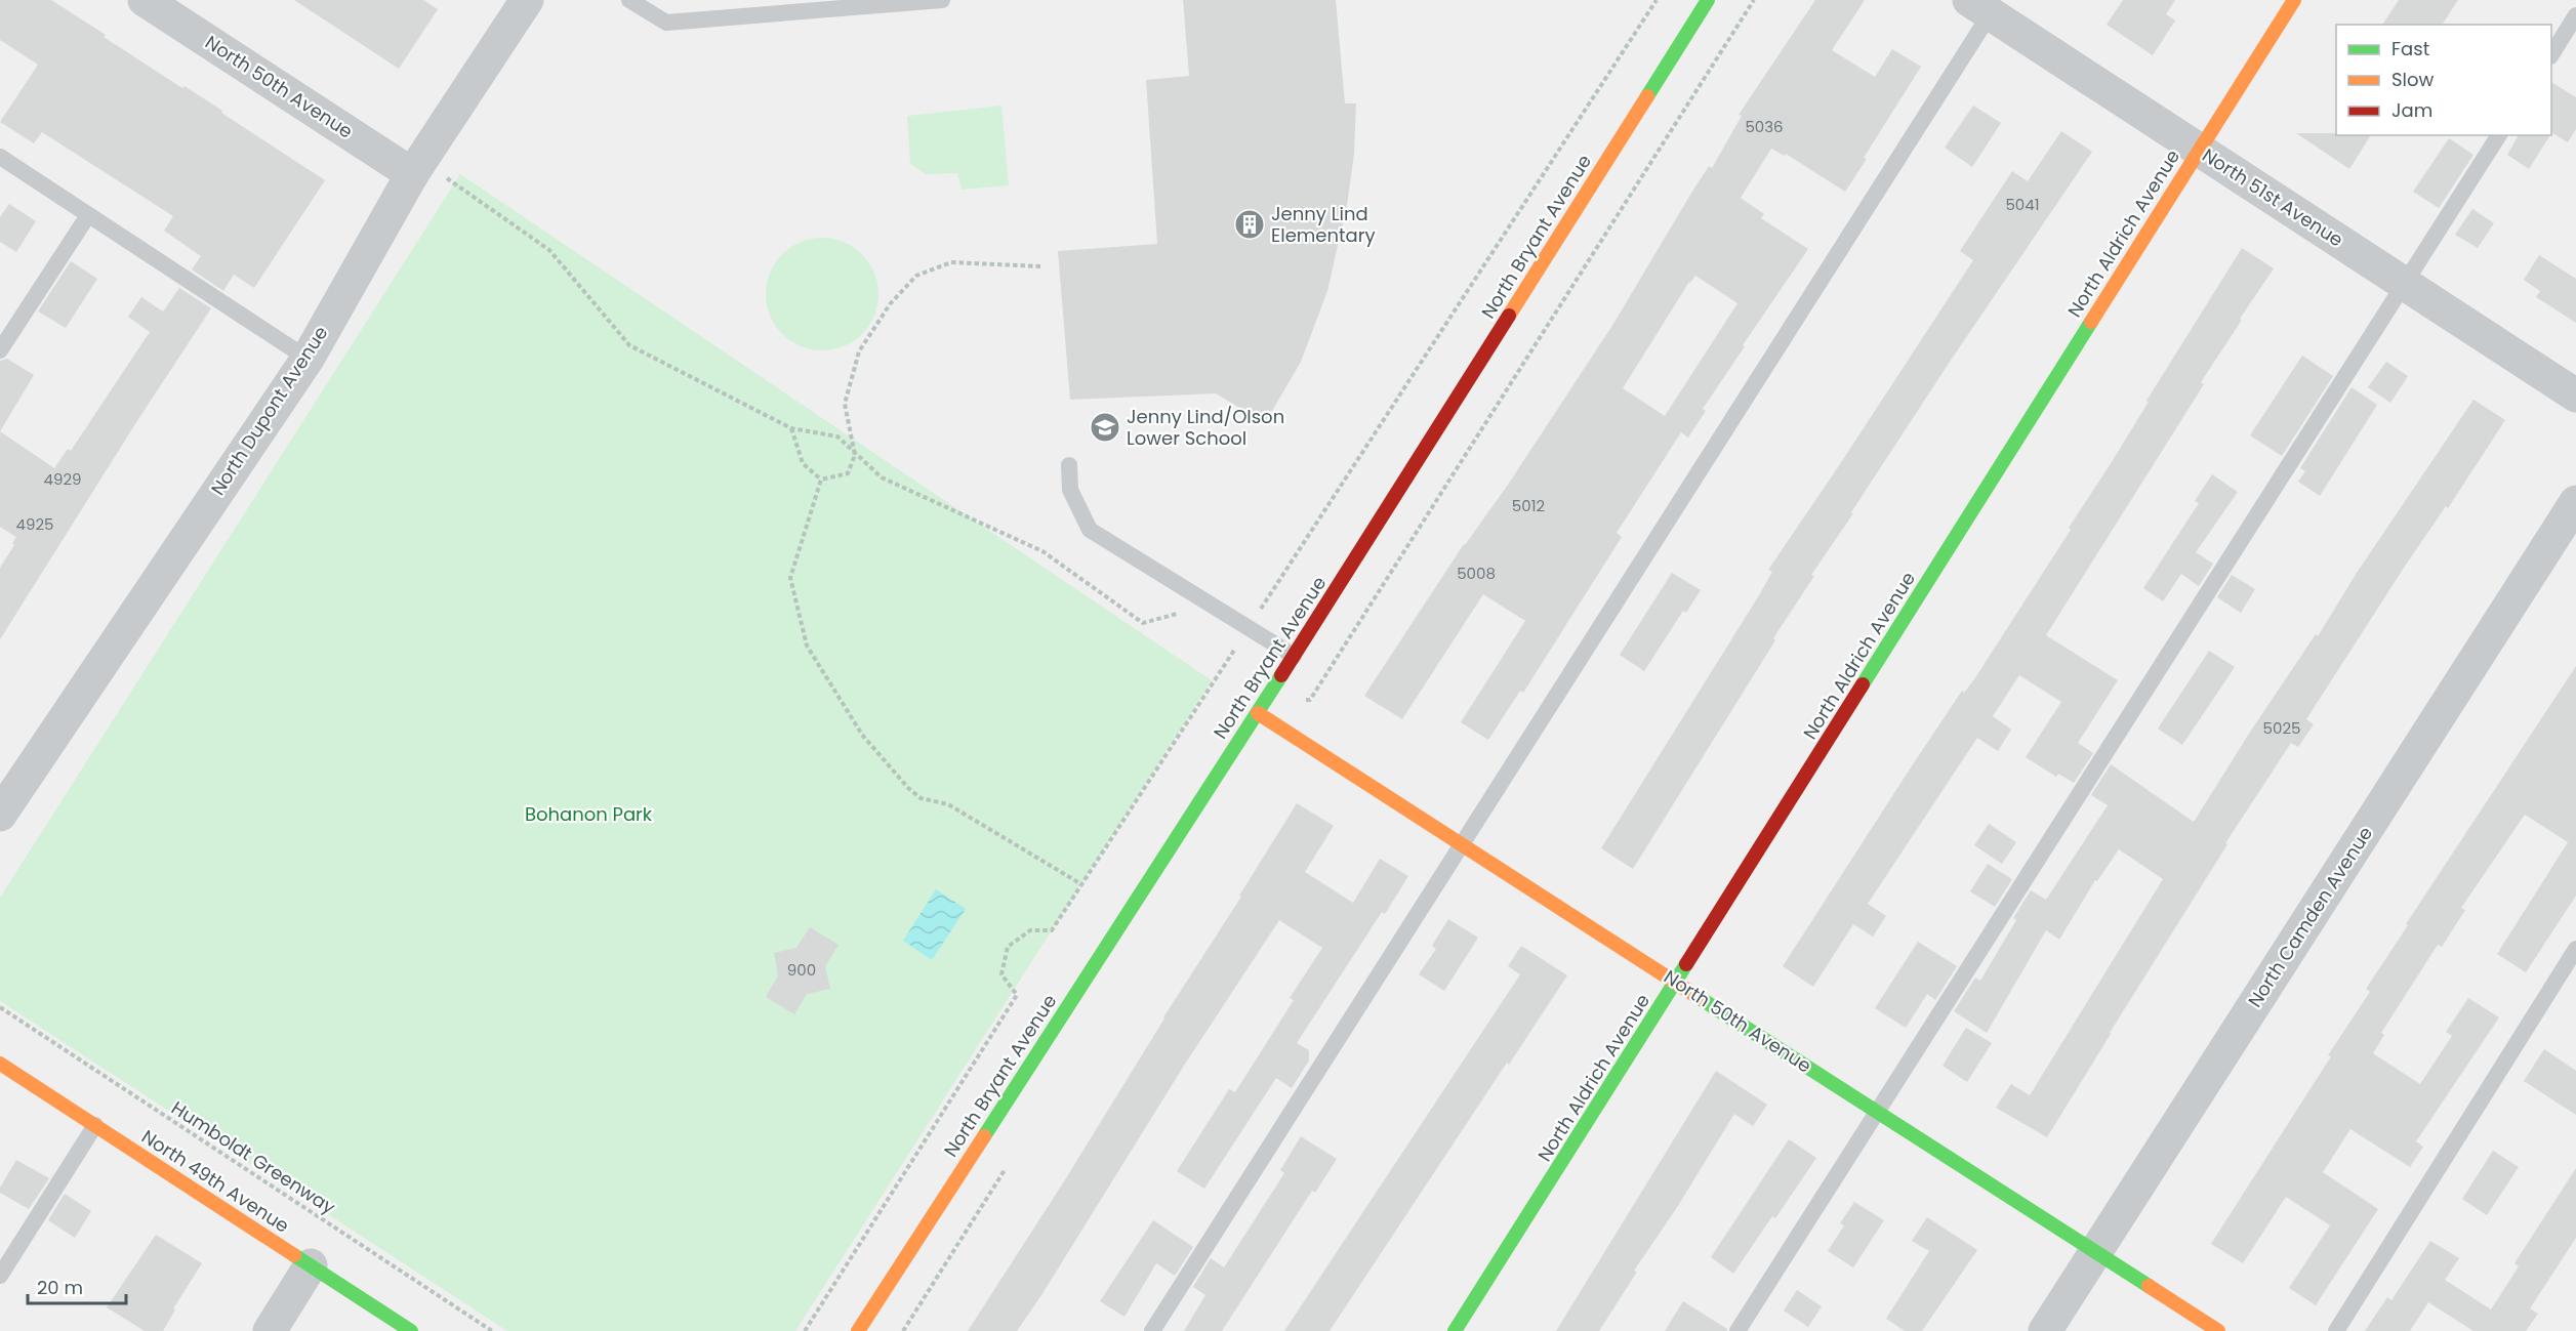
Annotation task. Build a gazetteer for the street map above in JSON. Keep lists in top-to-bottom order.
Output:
{
  "streets": {
    "street": [
      "North 50th Avenue",
      "North 51st Avenue",
      "North Aldrich Avenue",
      "North Bryant Avenue",
      "North Dupont Avenue",
      "North Camden Avenue",
      "North 49th Avenue"
    ],
    "path": ["Humboldt Greenway"]
  },
  "crossings": [
    ["North 50th Avenue", "North Aldrich Avenue"],
    ["North 50th Avenue", "North Bryant Avenue"],
    ["North 50th Avenue", "North Dupont Avenue"],
    ["North 50th Avenue", "North Camden Avenue"],
    ["North 51st Avenue", "North Aldrich Avenue"]
  ],
  "parks": ["Bohanon Park"],
  "places": {
    "building": ["Jenny Lind Elementary"],
    "school or university": ["Jenny Lind/Olson Lower School"]
  },
  "house_numbers": [
    "5036",
    "5041",
    "4929",
    "5012",
    "4925",
    "5008",
    "5025",
    "900"
  ],
  "legend": ["Fast", "Slow", "Jam"],
  "scale_bar": "20 m"
}
